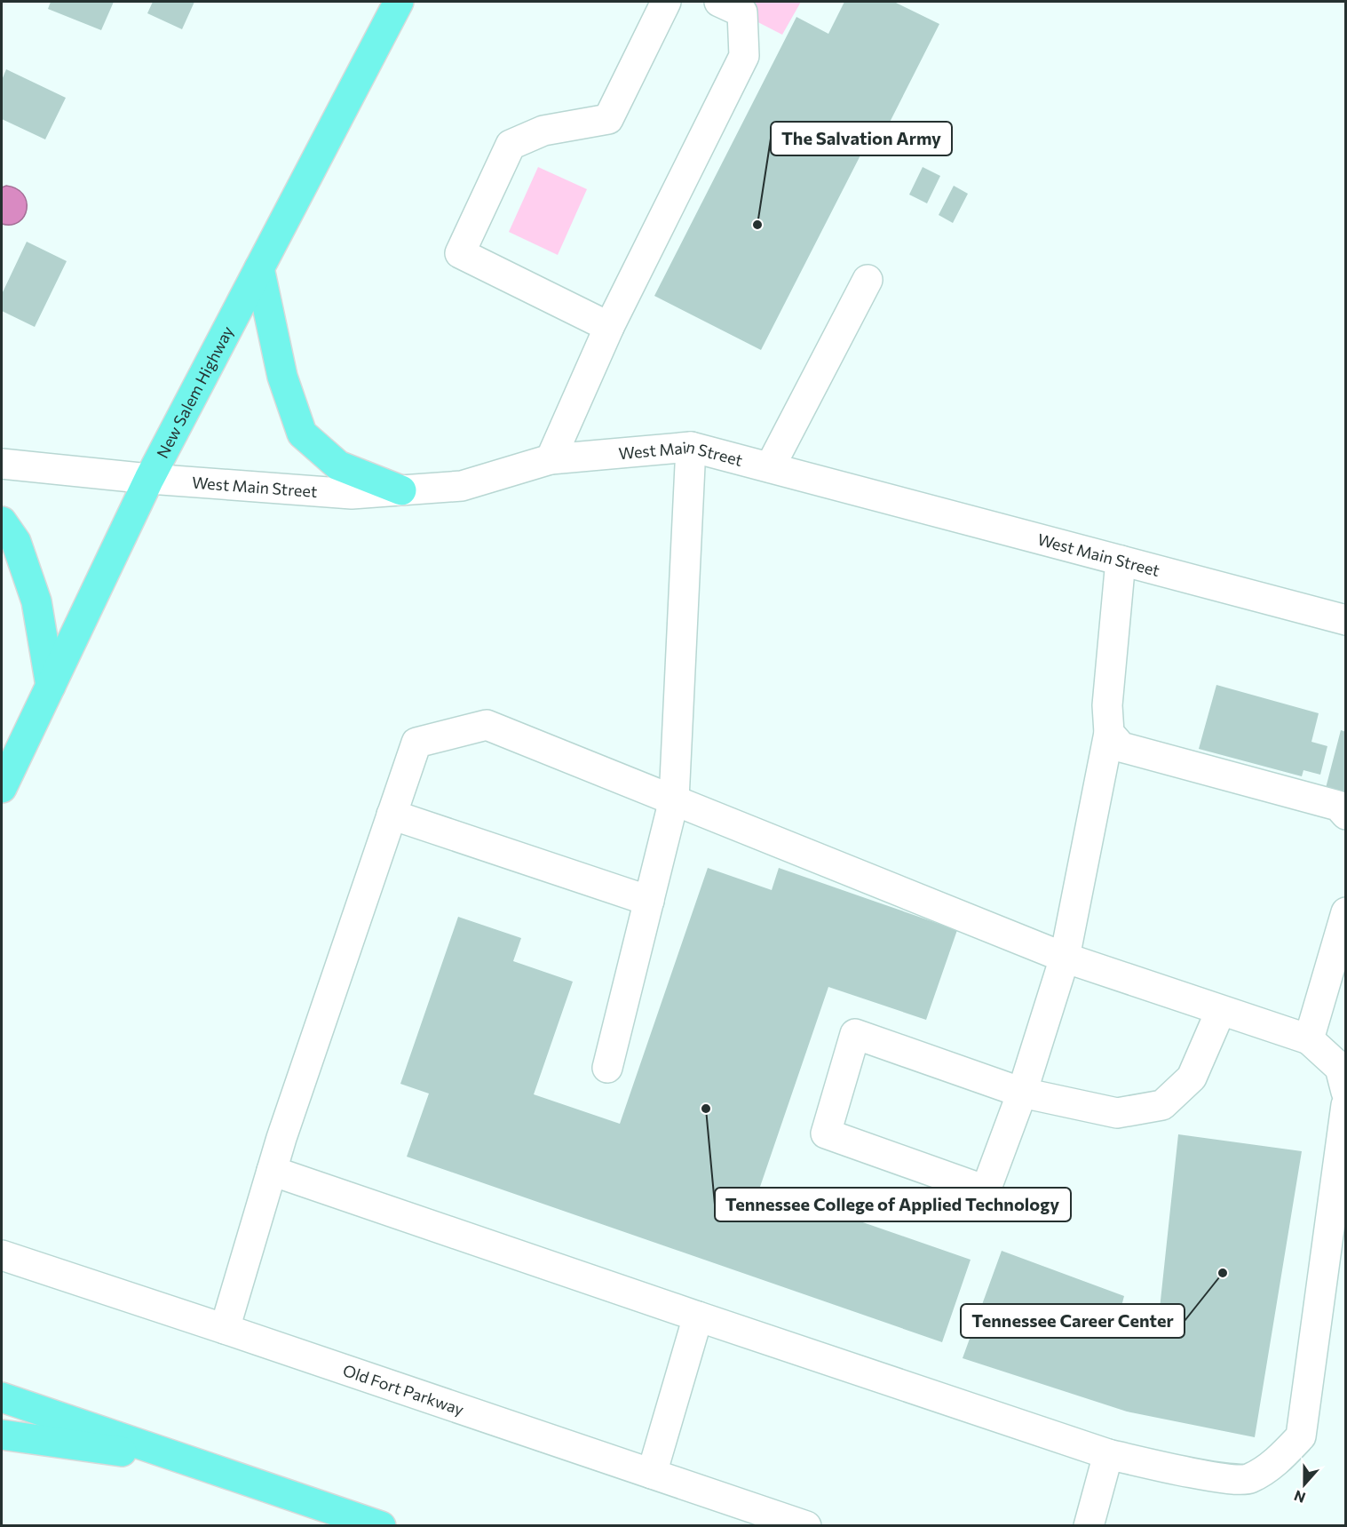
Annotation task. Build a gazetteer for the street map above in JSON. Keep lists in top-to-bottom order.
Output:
{
  "streets": {
    "main road": ["New Salem Highway"],
    "street": ["West Main Street", "Old Fort Parkway"]
  },
  "crossings": [
    ["New Salem Highway", "West Main Street"]
  ],
  "places": ["The Salvation Army", "Tennessee College of Applied Technology", "Tennessee Career Center"],
  "north": "bottom"
}
